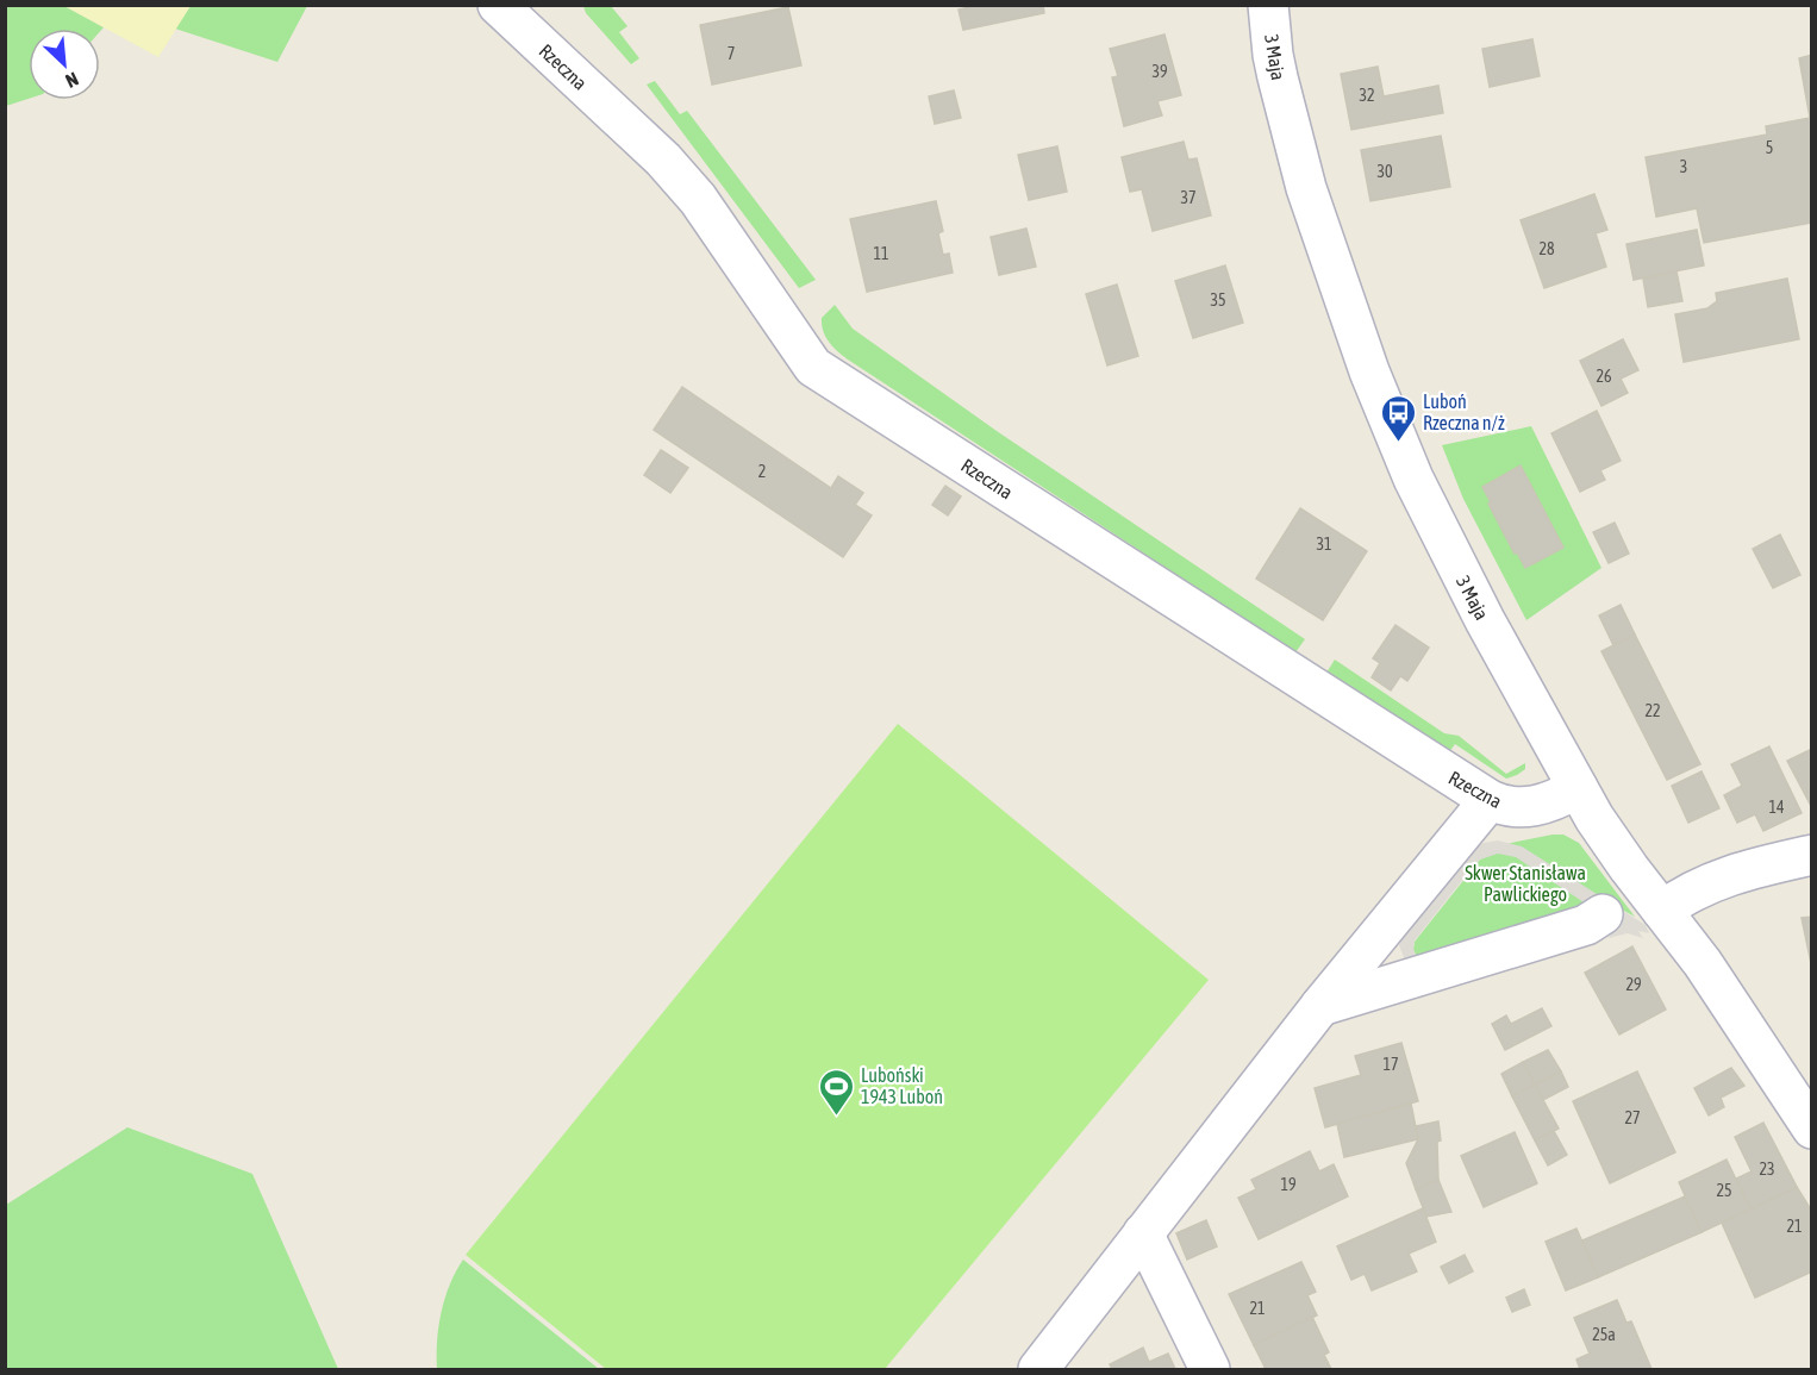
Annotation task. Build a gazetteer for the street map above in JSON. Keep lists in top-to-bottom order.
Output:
{
  "streets": {
    "street": ["3 Maja", "Rzeczna"]
  },
  "crossings": [
    ["3 Maja", "Rzeczna"]
  ],
  "parks": ["Skwer Stanisława Pawlickiego"],
  "places": {
    "bus stop": ["Luboń Rzeczna n/ż"],
    "sports": ["Luboński 1943 Luboń"]
  },
  "house_numbers": [
    "7",
    "39",
    "32",
    "5",
    "3",
    "30",
    "37",
    "28",
    "11",
    "35",
    "26",
    "2",
    "31",
    "22",
    "14",
    "29",
    "17",
    "27",
    "23",
    "19",
    "25",
    "21",
    "21",
    "25a"
  ],
  "north": "bottom right"
}
